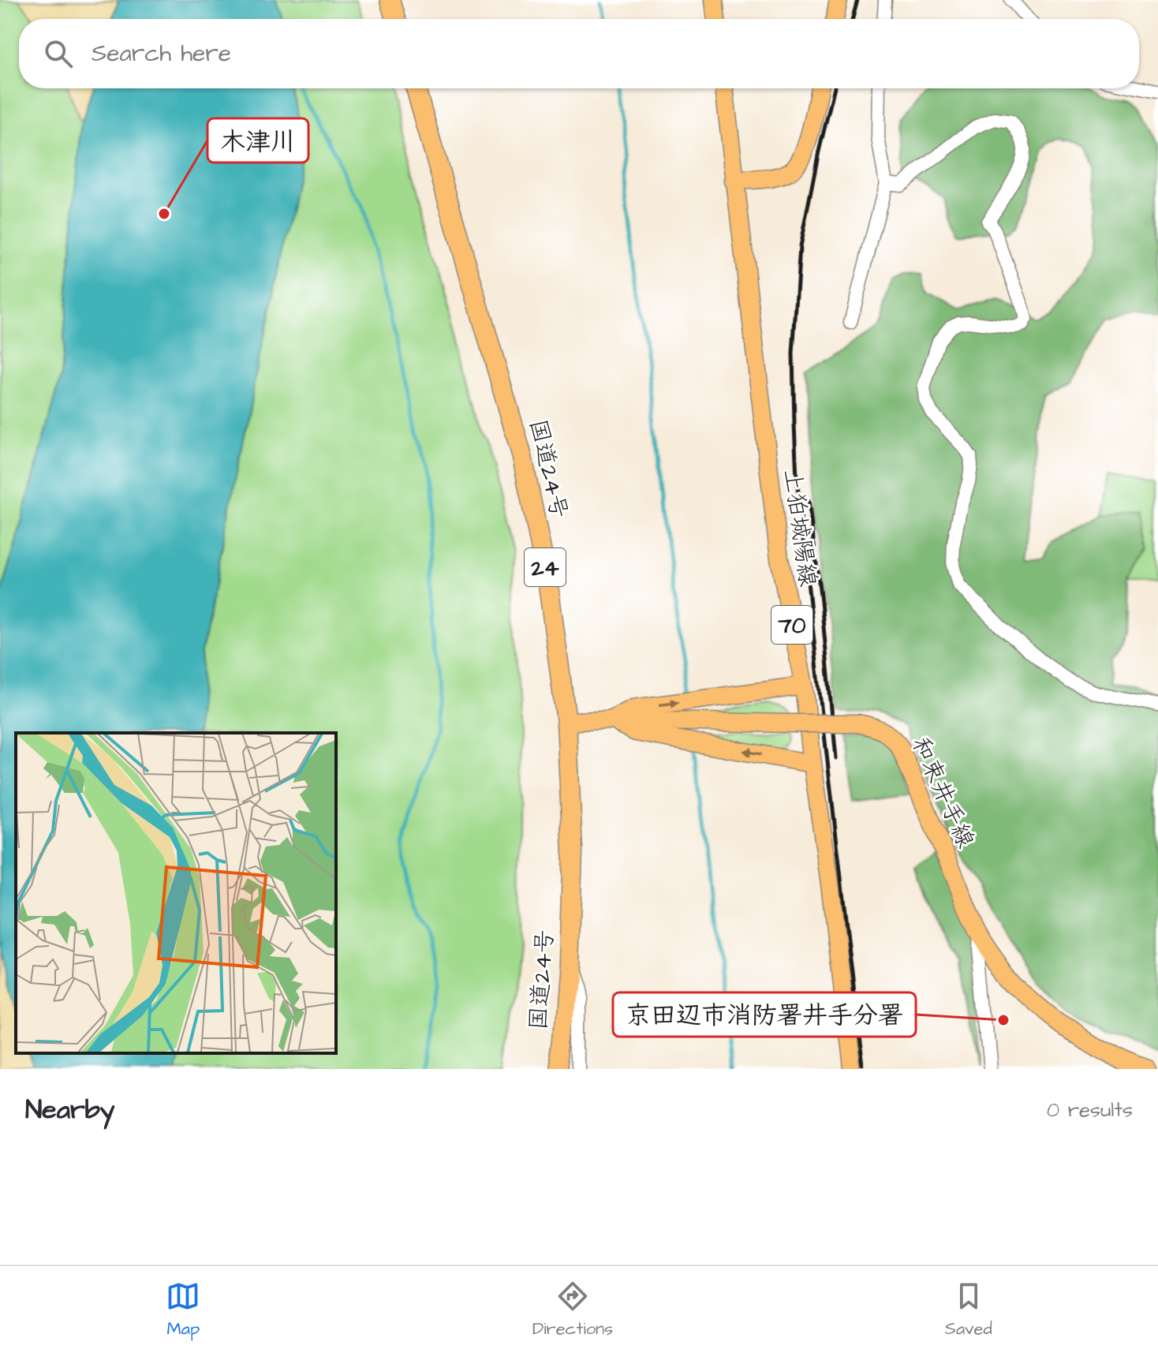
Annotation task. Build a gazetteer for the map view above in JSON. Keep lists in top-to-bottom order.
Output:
{
  "streets": {
    "highway": ["国道24号", "24"],
    "main road": ["上狛城陽線", "70", "和束井手線"]
  },
  "crossings": [
    ["国道24号", "和束井手線"]
  ],
  "places": ["木津川", "京田辺市消防署井手分署"],
  "page": {
    "search": "Search here",
    "heading": ["Nearby", "0 results"],
    "nav": ["Map", "Directions", "Saved"]
  }
}
